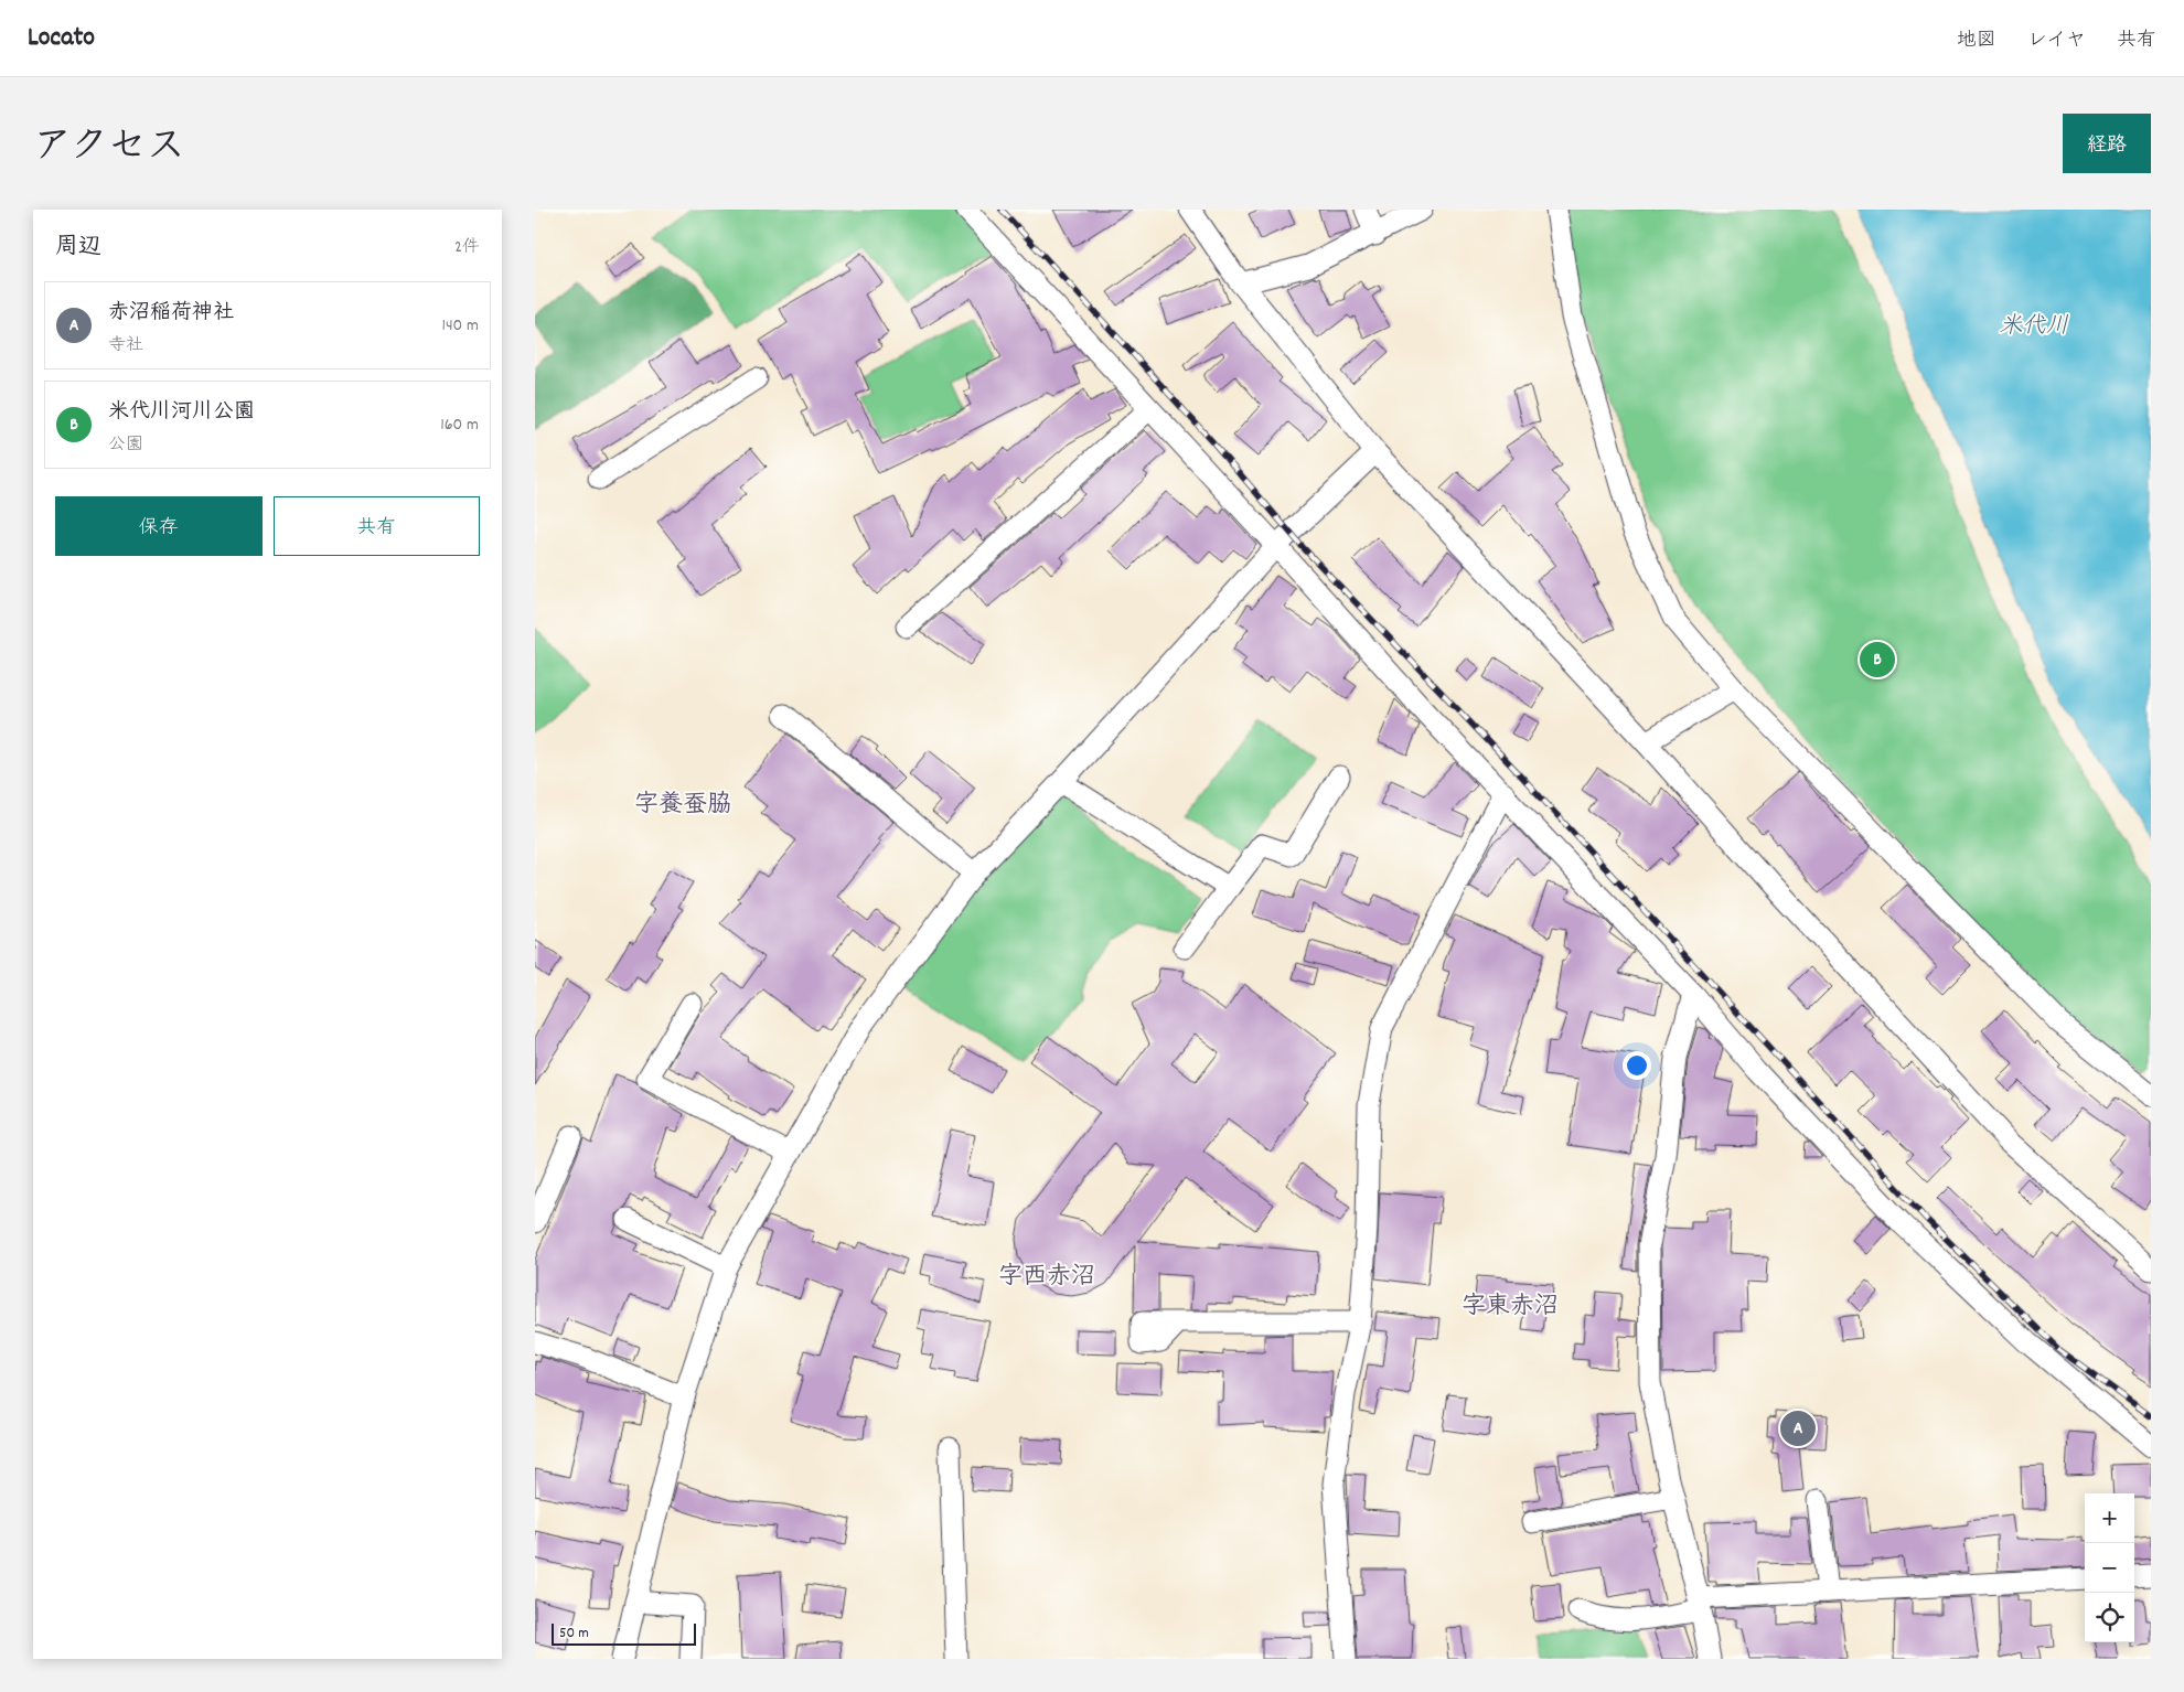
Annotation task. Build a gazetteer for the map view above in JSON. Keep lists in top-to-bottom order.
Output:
{
  "districts": ["字養蚕脇", "字西赤沼", "字東赤沼"],
  "water": ["米代川"],
  "scale_bar": "50 m",
  "page": {
    "header": "Locato",
    "nav": ["地図", "レイヤ", "共有"],
    "title": "アクセス",
    "buttons": [
      "経路",
      ["保存", "共有"]
    ],
    "heading": ["周辺", "2件"],
    "list": [
      {
        "mark": "A",
        "name": "赤沼稲荷神社",
        "note": "寺社",
        "value": "140 m"
      },
      {
        "mark": "B",
        "name": "米代川河川公園",
        "note": "公園",
        "value": "160 m"
      }
    ],
    "pins": ["B", "A"],
    "map_buttons": ["+", "−"],
    "scale": "50 m"
  }
}
